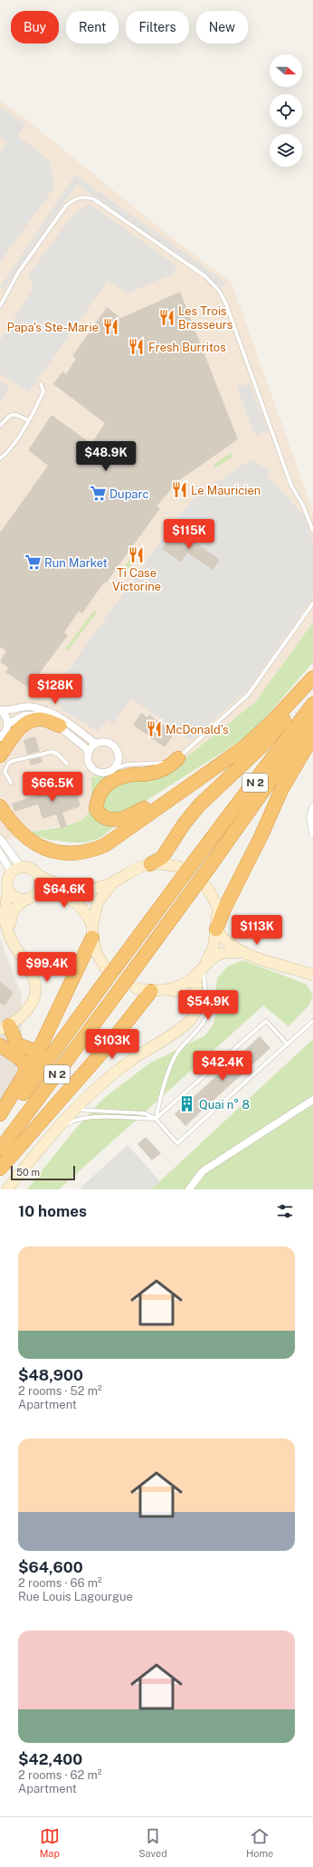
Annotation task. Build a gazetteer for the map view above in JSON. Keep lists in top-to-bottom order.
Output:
{
  "streets": {
    "highway": ["N 2"]
  },
  "places": {
    "restaurant": [
      "Les Trois Brasseurs",
      "Papa's Ste-Marie",
      "Fresh Burritos",
      "Le Mauricien",
      "Ti Case Victorine",
      "McDonald's"
    ],
    "supermarket": ["Duparc", "Run Market"],
    "building": ["Quai n° 8"]
  },
  "scale_bar": "50 m",
  "north": "right",
  "page": {
    "chip": [
      "Buy",
      "Rent",
      "Filters",
      "New"
    ],
    "price": [
      "$48.9K",
      "$115K",
      "$128K",
      "$66.5K",
      "$64.6K",
      "$113K",
      "$99.4K",
      "$54.9K",
      "$103K",
      "$42.4K"
    ],
    "scale": "50 m",
    "heading": "10 homes",
    "list": [
      {
        "name": "$48,900",
        "note": "2 rooms · 52 m² · Apartment"
      },
      {
        "name": "$64,600",
        "note": "2 rooms · 66 m² · Rue Louis Lagourgue"
      },
      {
        "name": "$42,400",
        "note": "2 rooms · 62 m² · Apartment"
      }
    ],
    "tabs": ["Map", "Saved", "Home"]
  }
}
